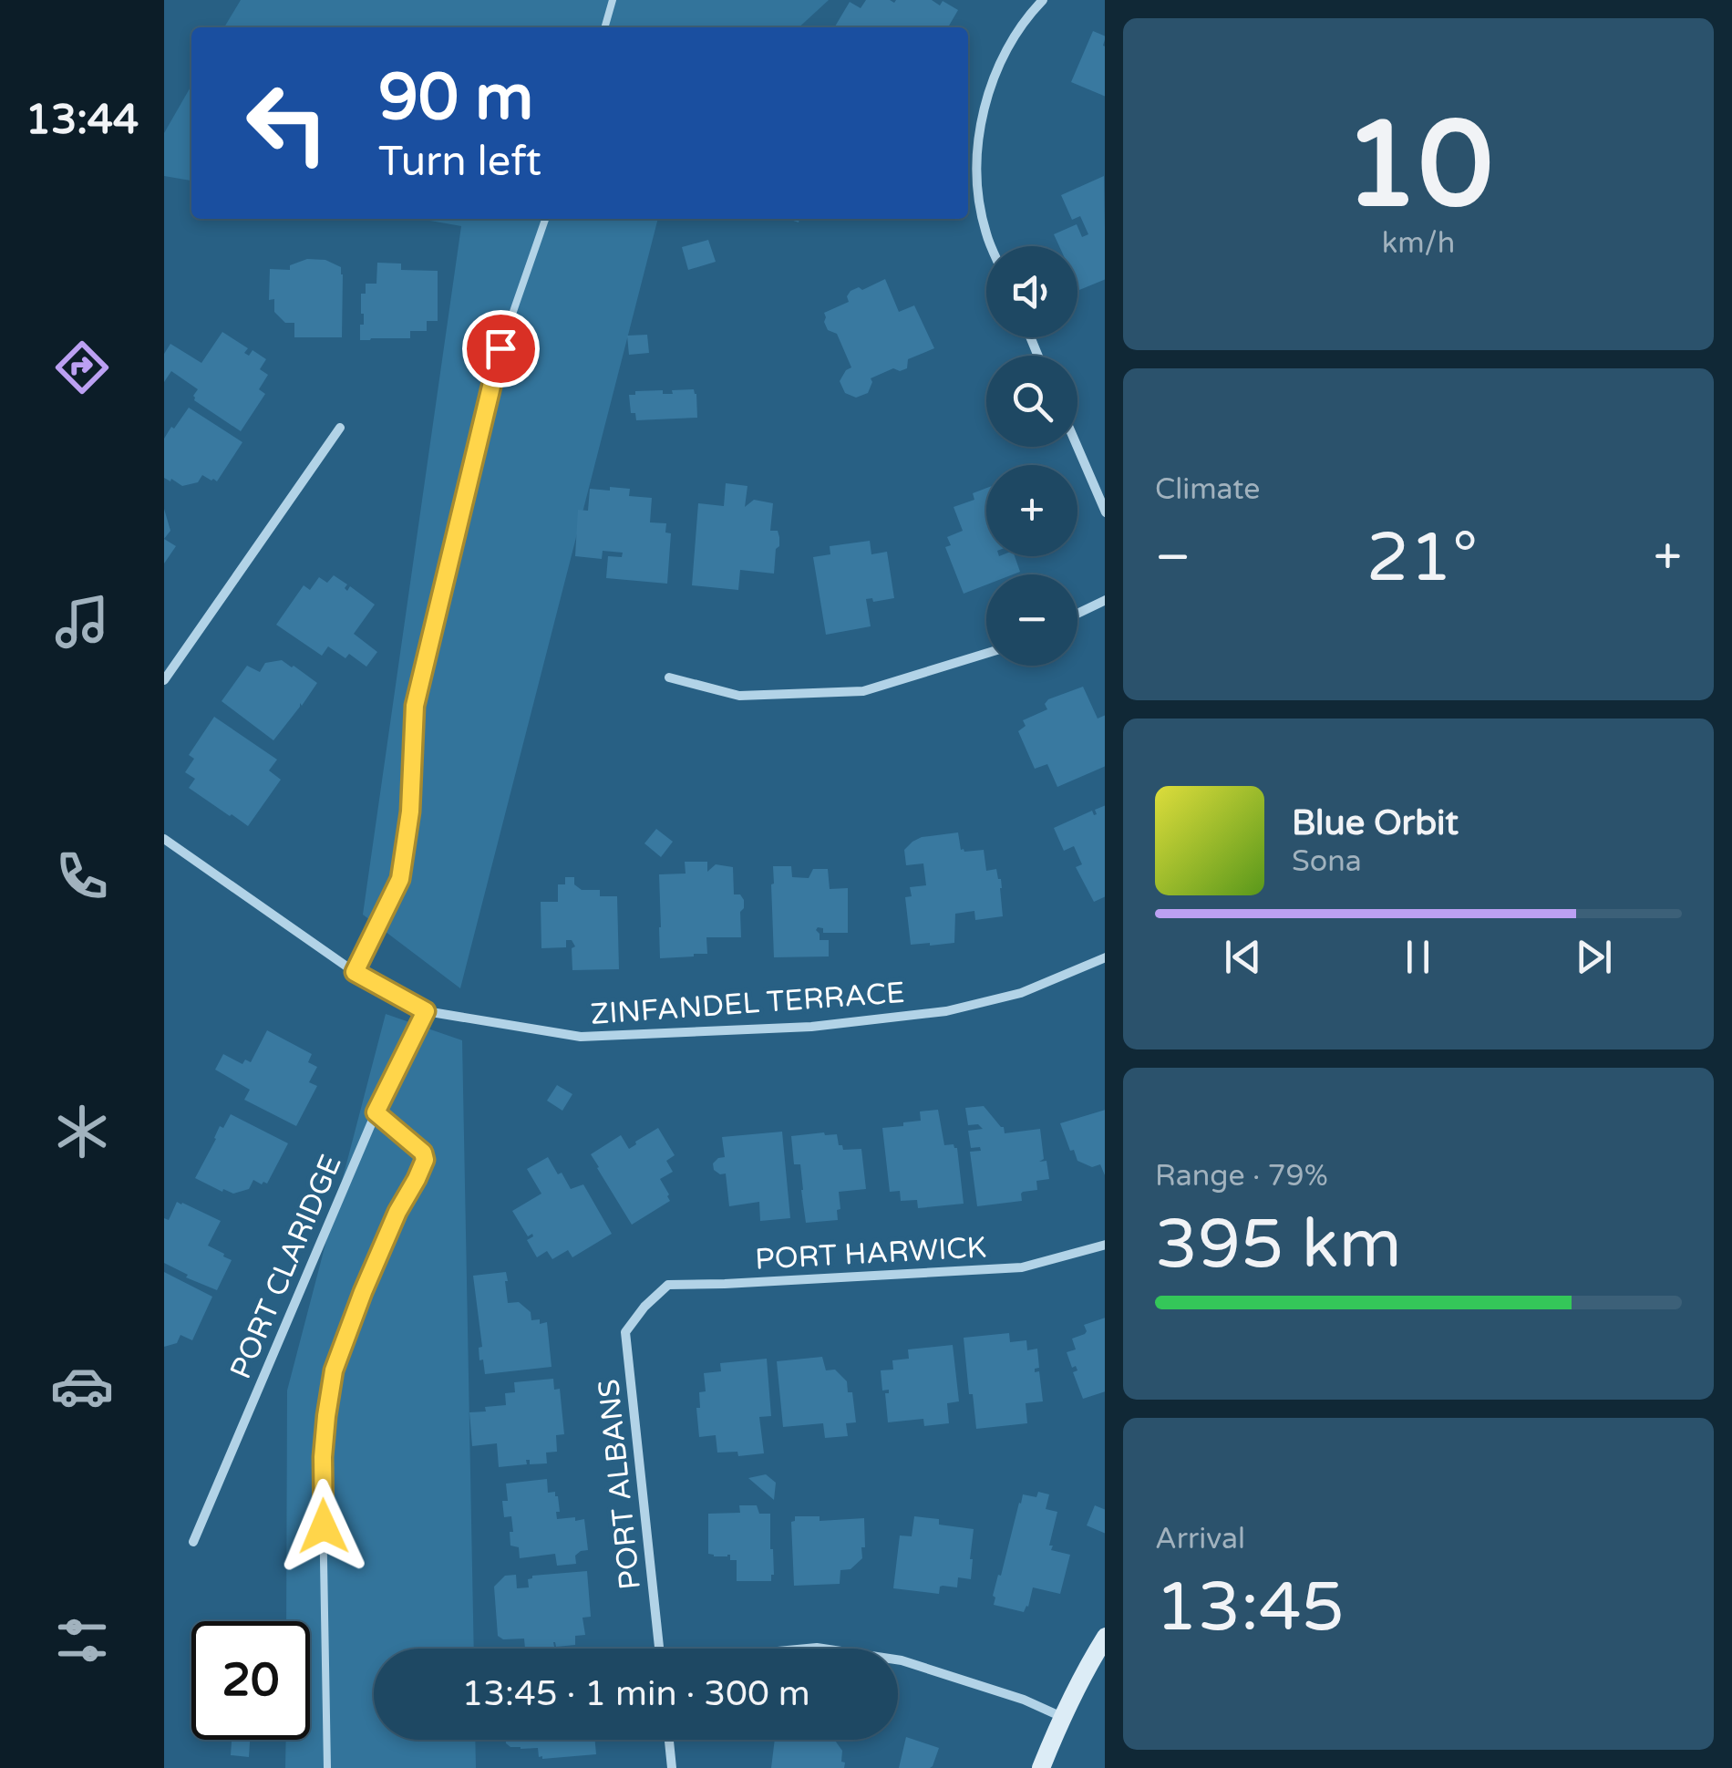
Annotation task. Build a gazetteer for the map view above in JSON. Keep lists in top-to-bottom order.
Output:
{
  "streets": {
    "street": [
      "ZINFANDEL TERRACE",
      "PORT HARWICK",
      "PORT CLARIDGE",
      "PORT ALBANS"
    ]
  },
  "crossings": [
    ["ZINFANDEL TERRACE", "PORT CLARIDGE"],
    ["PORT HARWICK", "PORT ALBANS"]
  ],
  "page": {
    "tabs": "13:44",
    "tile": [
      ["10", "km/h"],
      "Climate",
      ["Range · 79%", "395 km"],
      ["Arrival", "13:45"]
    ],
    "turn": ["90 m", "Turn left"],
    "map_buttons": ["+", "−"],
    "heat": ["−", "21°", "+"],
    "song": ["Blue Orbit", "Sona"],
    "limit": "20",
    "trip": "13:45 · 1 min · 300 m"
  }
}
